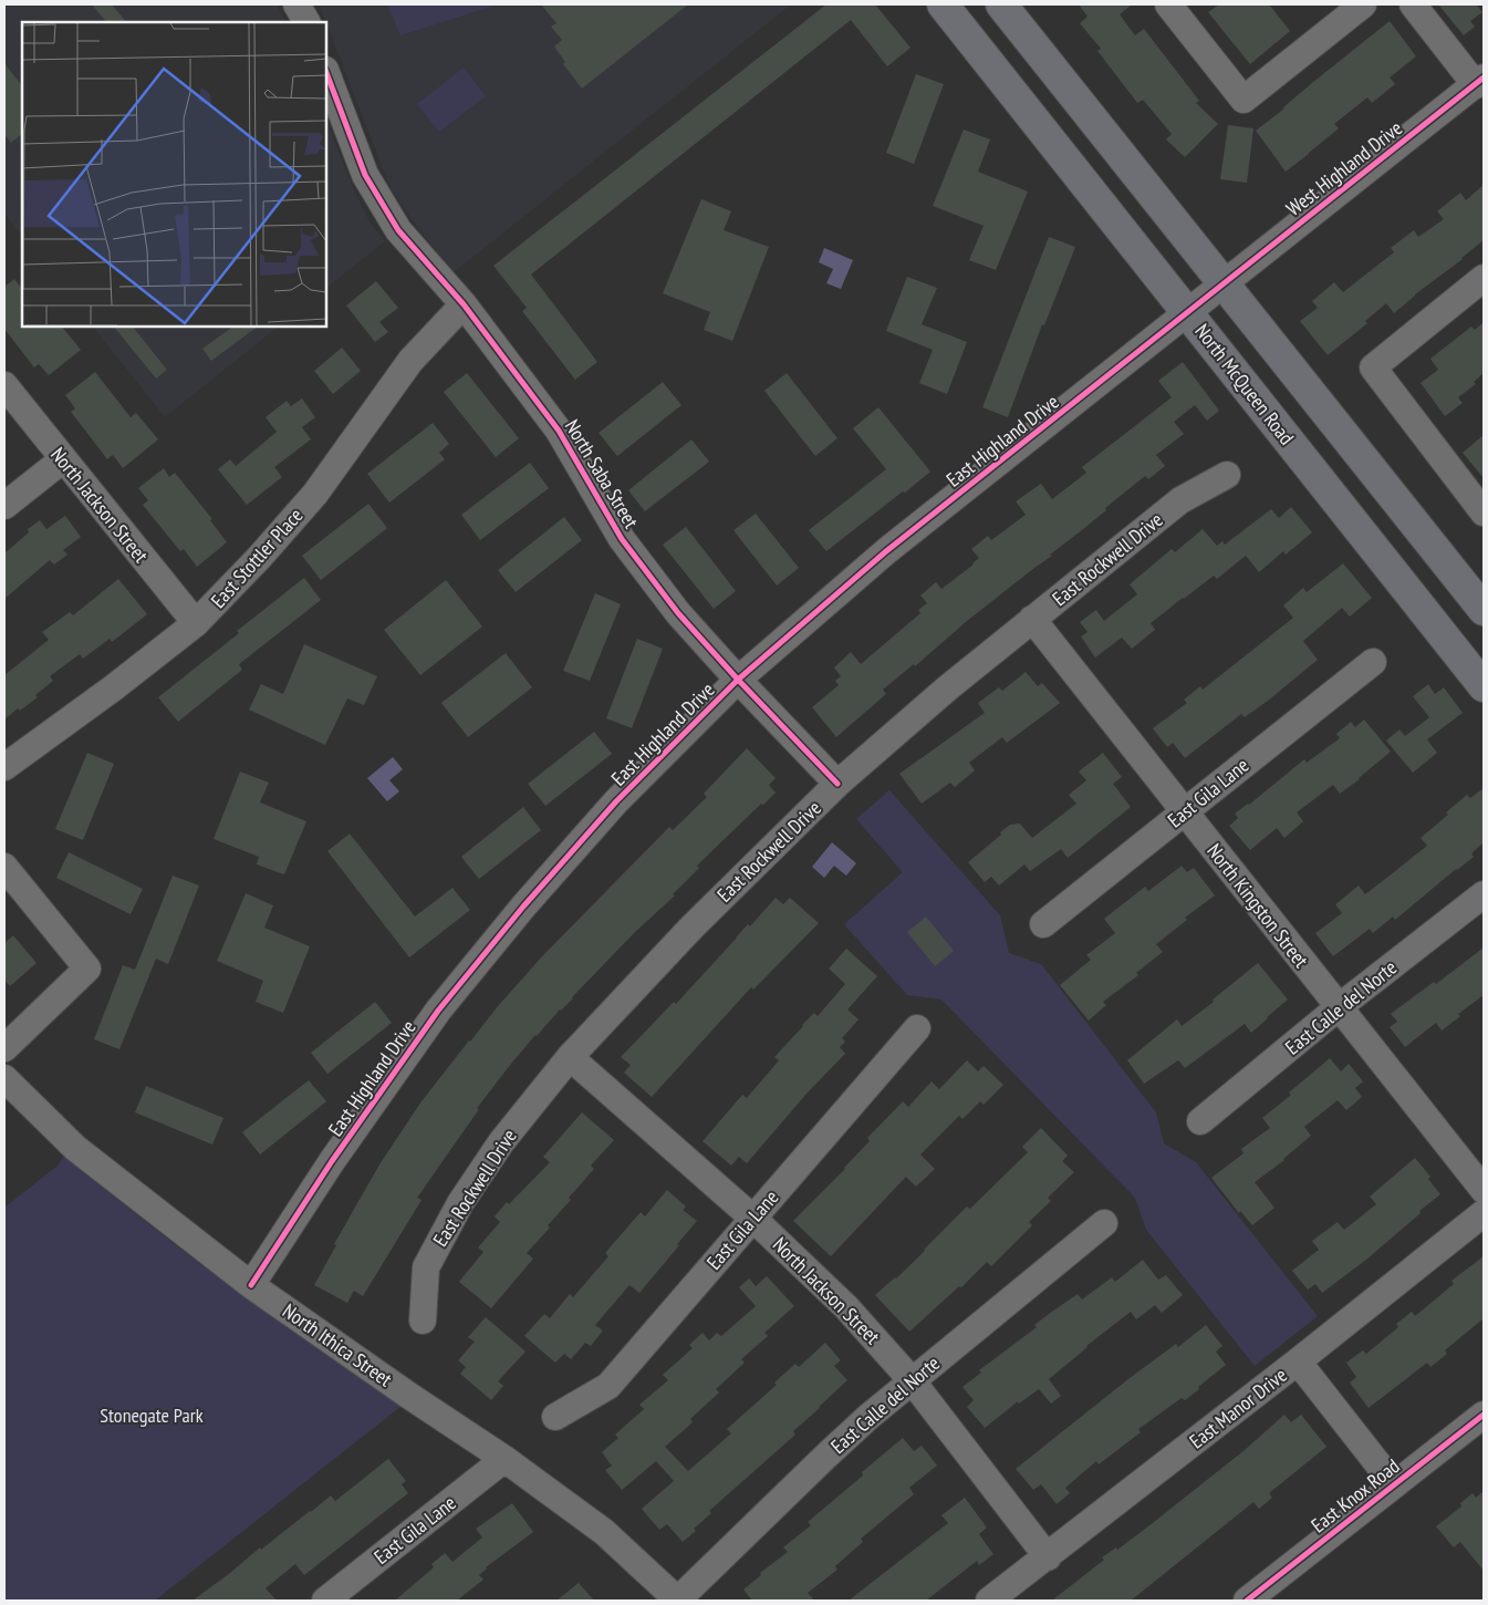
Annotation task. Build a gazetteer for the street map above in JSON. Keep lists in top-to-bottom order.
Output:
{
  "streets": {
    "main road": ["North McQueen Road"],
    "street": [
      "West Highland Drive",
      "East Highland Drive",
      "North Saba Street",
      "North Jackson Street",
      "East Stottler Place",
      "East Rockwell Drive",
      "East Gila Lane",
      "North Kingston Street",
      "East Calle del Norte",
      "North Ithica Street",
      "East Manor Drive",
      "East Knox Road"
    ]
  },
  "crossings": [
    ["West Highland Drive", "East Highland Drive"],
    ["North McQueen Road", "East Highland Drive"],
    ["East Highland Drive", "North Saba Street"],
    ["East Highland Drive", "North Ithica Street"],
    ["North Saba Street", "East Stottler Place"],
    ["North Saba Street", "East Rockwell Drive"],
    ["North Jackson Street", "East Stottler Place"],
    ["North Jackson Street", "East Rockwell Drive"],
    ["North Jackson Street", "East Gila Lane"],
    ["North Jackson Street", "East Calle del Norte"],
    ["North Jackson Street", "East Manor Drive"],
    ["East Rockwell Drive", "North Kingston Street"],
    ["East Gila Lane", "North Kingston Street"],
    ["East Gila Lane", "North Ithica Street"],
    ["North Kingston Street", "East Calle del Norte"],
    ["East Calle del Norte", "North Ithica Street"]
  ],
  "parks": ["Stonegate Park"]
}
